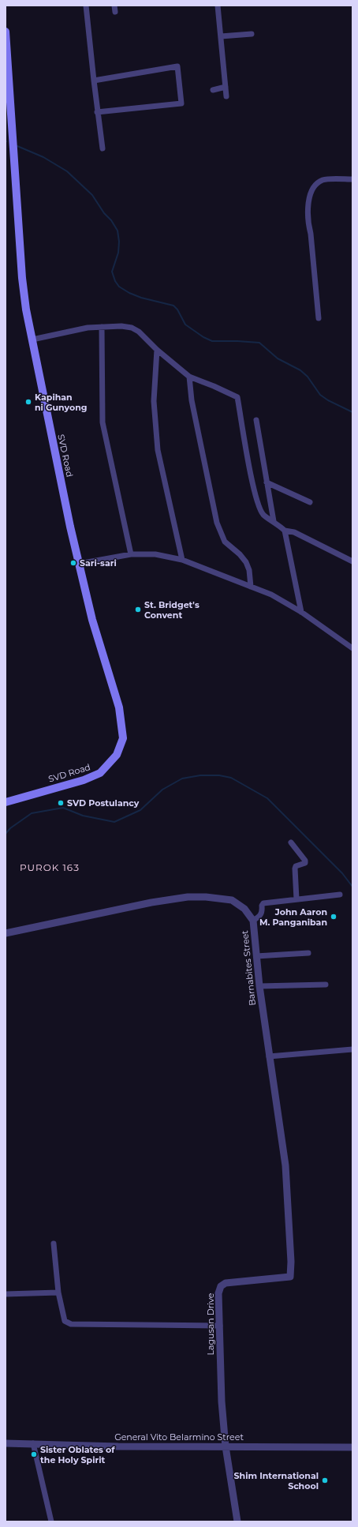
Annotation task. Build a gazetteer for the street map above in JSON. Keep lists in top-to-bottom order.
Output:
{
  "streets": {
    "main road": ["SVD Road"],
    "street": ["Barnabites Street", "Lagusan Drive", "General Vito Belarmino Street"]
  },
  "crossings": [
    ["Barnabites Street", "Lagusan Drive"],
    ["Lagusan Drive", "General Vito Belarmino Street"]
  ],
  "districts": ["PUROK 163"],
  "places": [
    "Kapihan ni Gunyong",
    "Sari-sari",
    "St. Bridget's Convent",
    "SVD Postulancy",
    "John Aaron M. Panganiban",
    "Sister Oblates of the Holy Spirit",
    "Shim International School"
  ]
}
